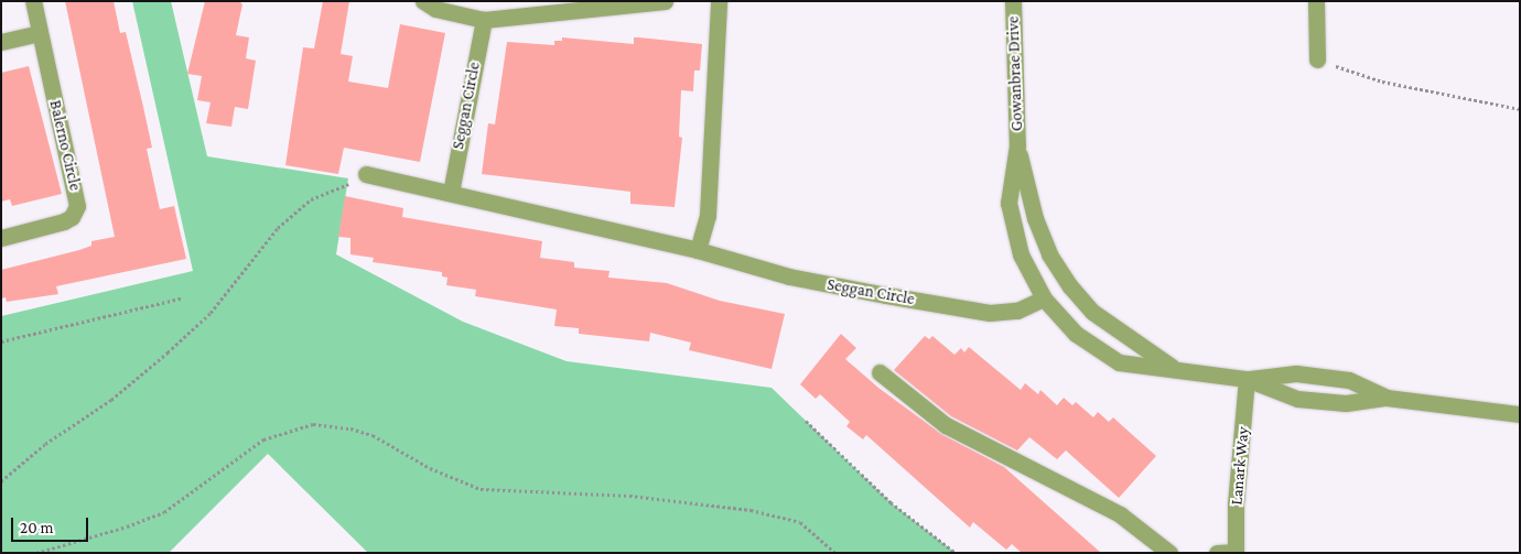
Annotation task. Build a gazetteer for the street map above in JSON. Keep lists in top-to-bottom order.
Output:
{
  "streets": {
    "street": [
      "Gowanbrae Drive",
      "Seggan Circle",
      "Balerno Circle",
      "Lanark Way"
    ]
  },
  "crossings": [
    ["Gowanbrae Drive", "Seggan Circle"],
    ["Gowanbrae Drive", "Lanark Way"]
  ],
  "scale_bar": "20 m"
}
